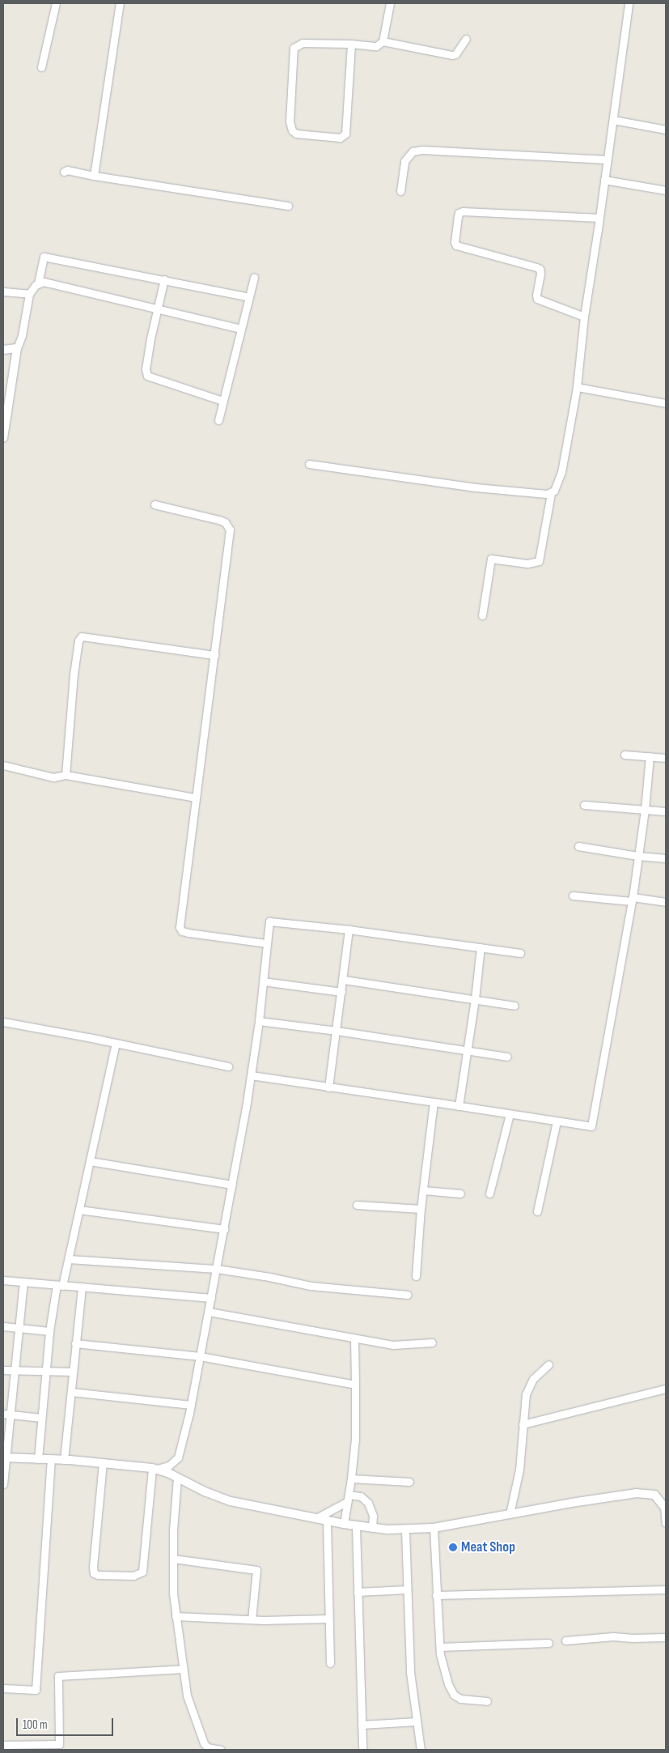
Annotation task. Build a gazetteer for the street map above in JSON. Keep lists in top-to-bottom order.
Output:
{
  "places": ["Meat Shop"],
  "scale_bar": "100 m"
}
